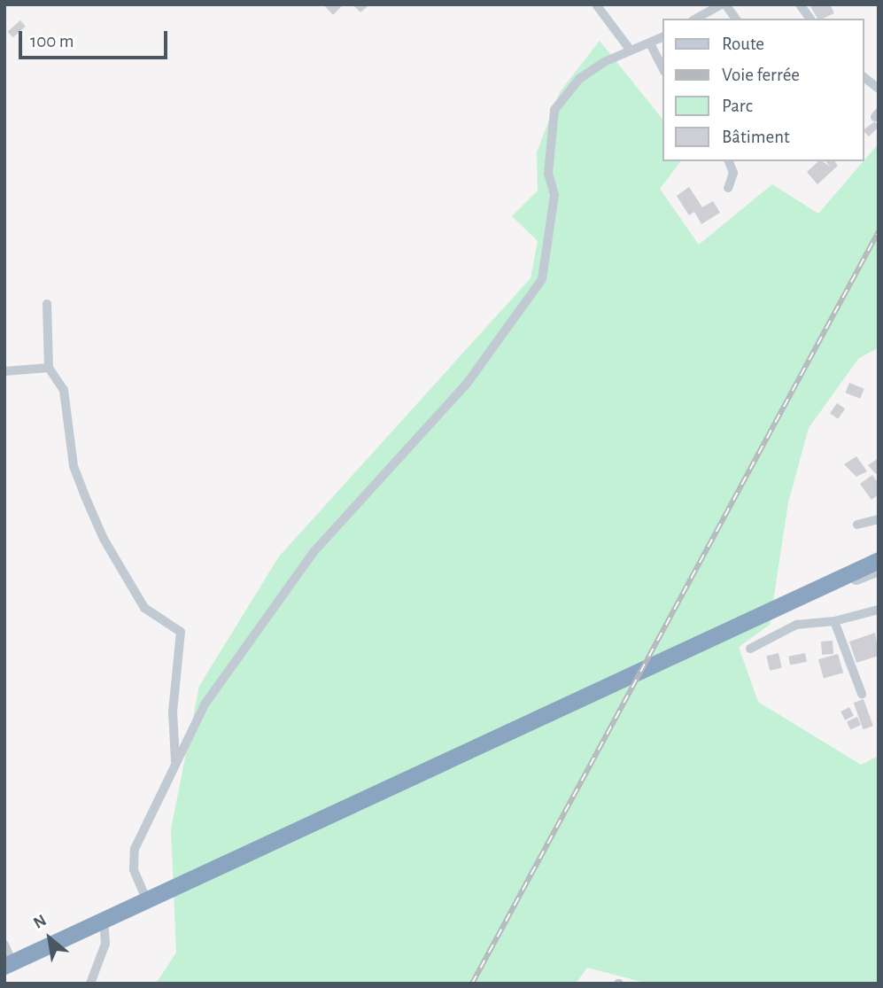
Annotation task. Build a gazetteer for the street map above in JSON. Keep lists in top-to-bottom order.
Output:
{
  "legend": [
    "Route",
    "Voie ferrée",
    "Parc",
    "Bâtiment"
  ],
  "scale_bar": "100 m",
  "north": "top left"
}
